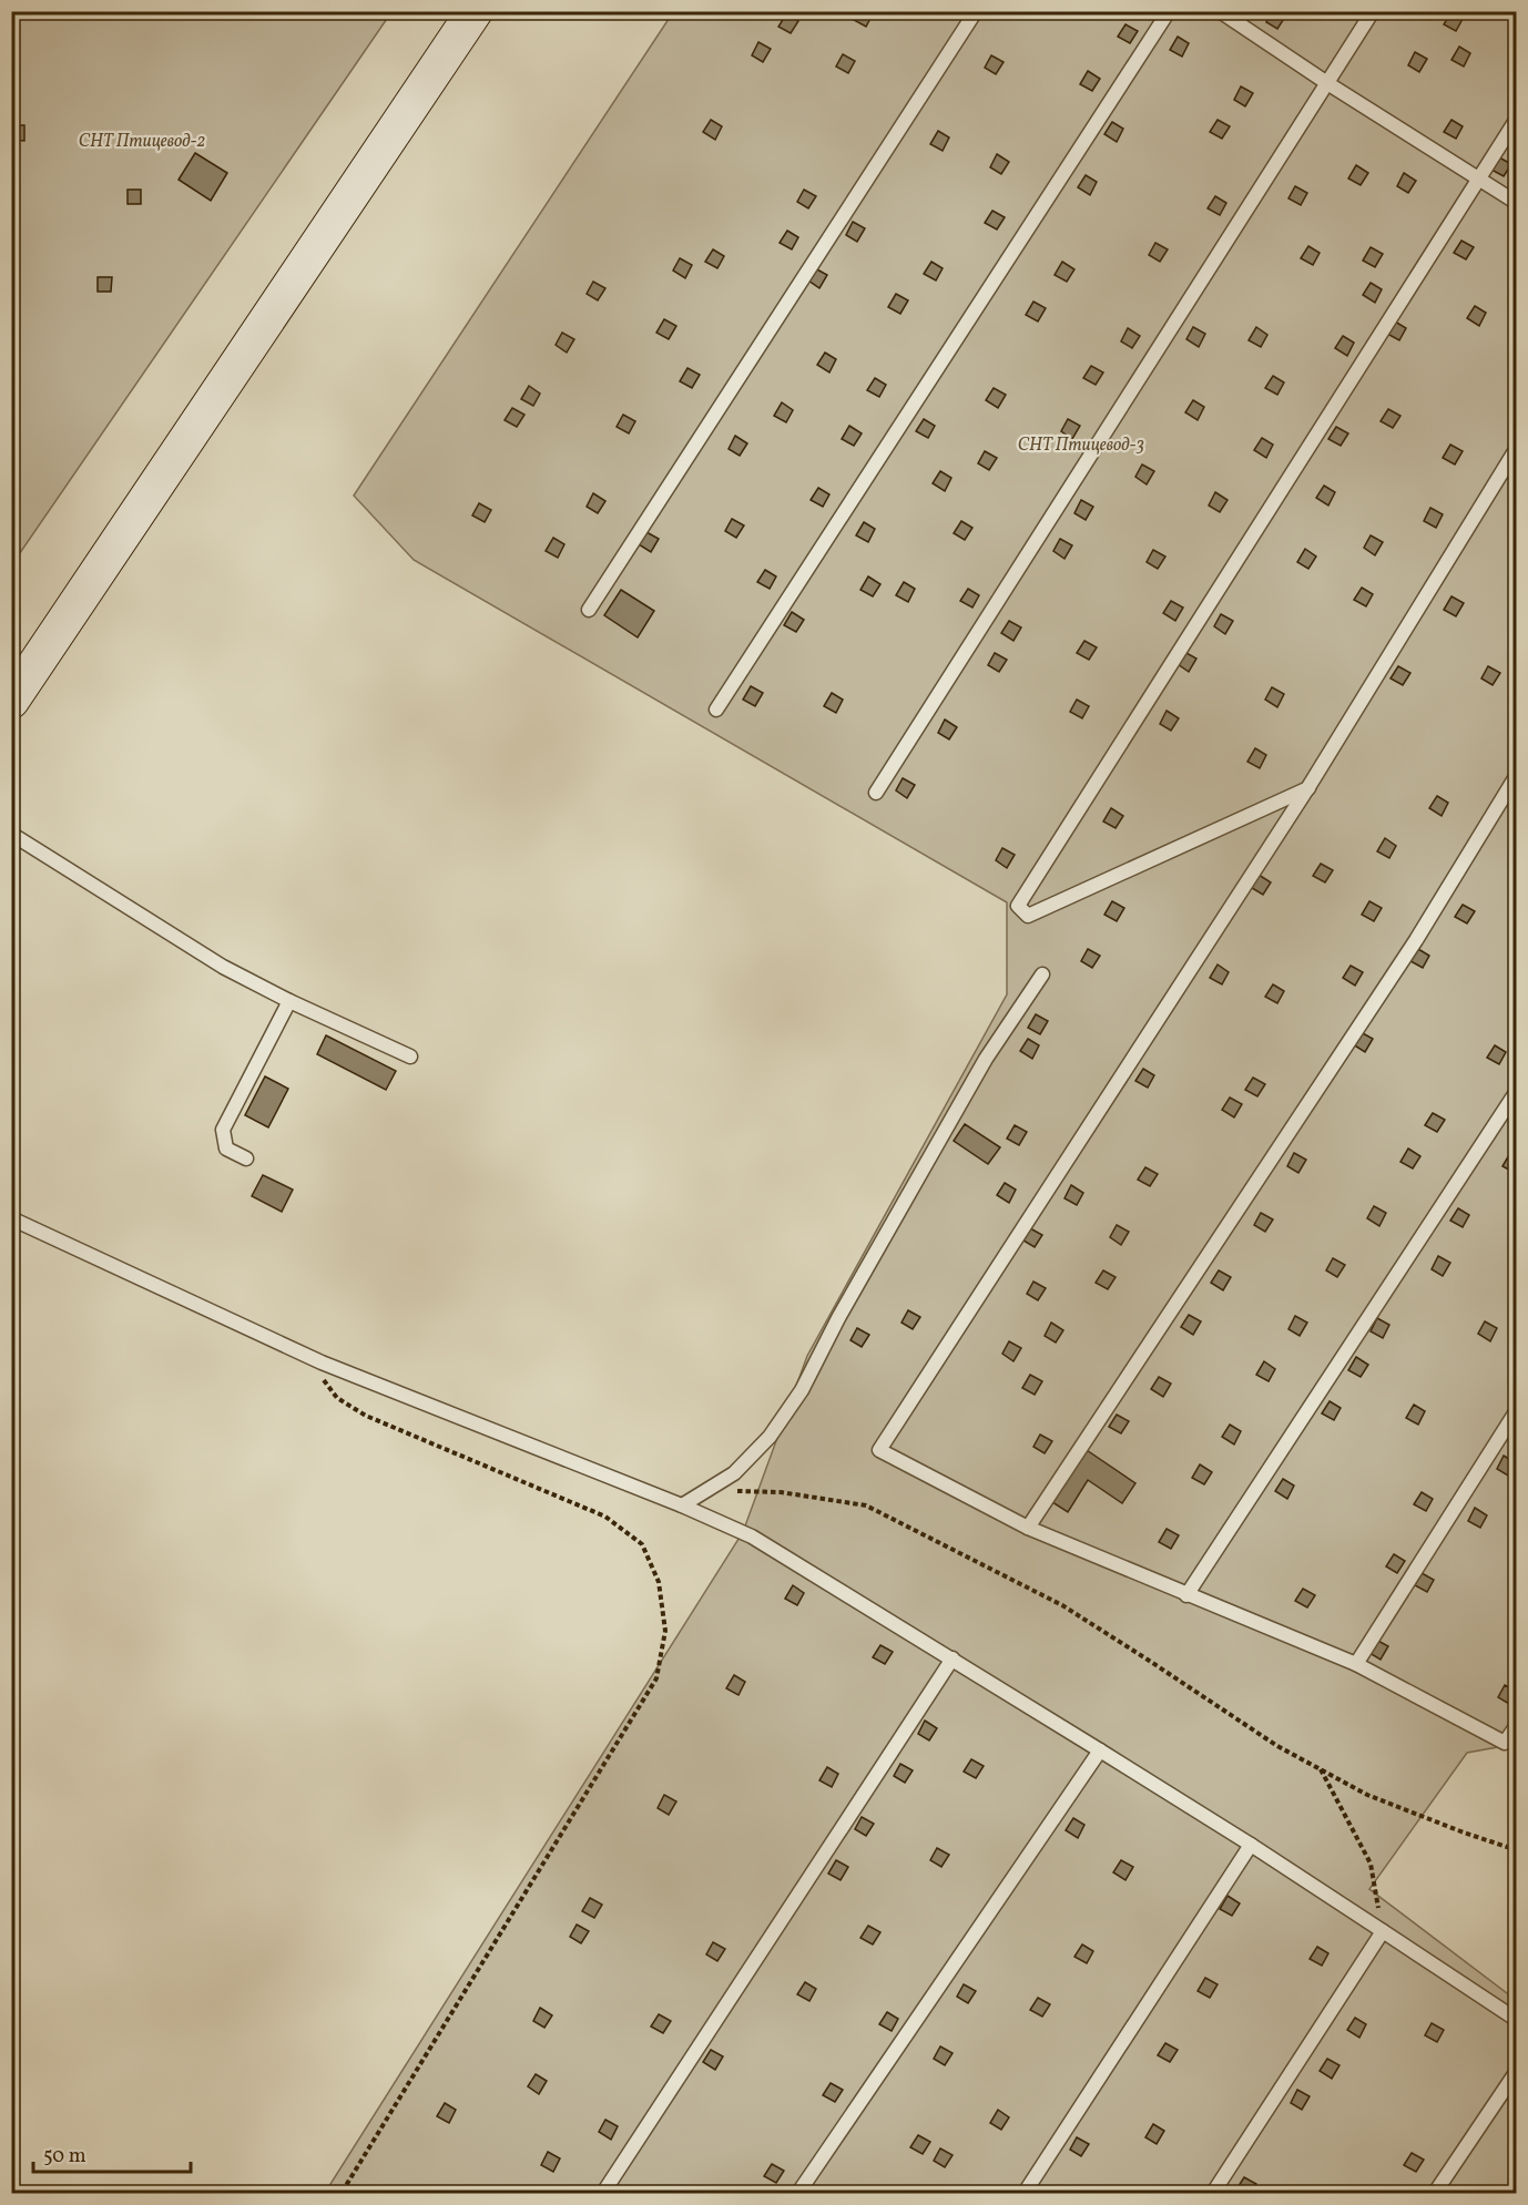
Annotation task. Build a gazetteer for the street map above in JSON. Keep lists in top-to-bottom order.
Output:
{
  "parks": ["СНТ Птицевод-2", "СНТ Птицевод-3"],
  "scale_bar": "50 m"
}
